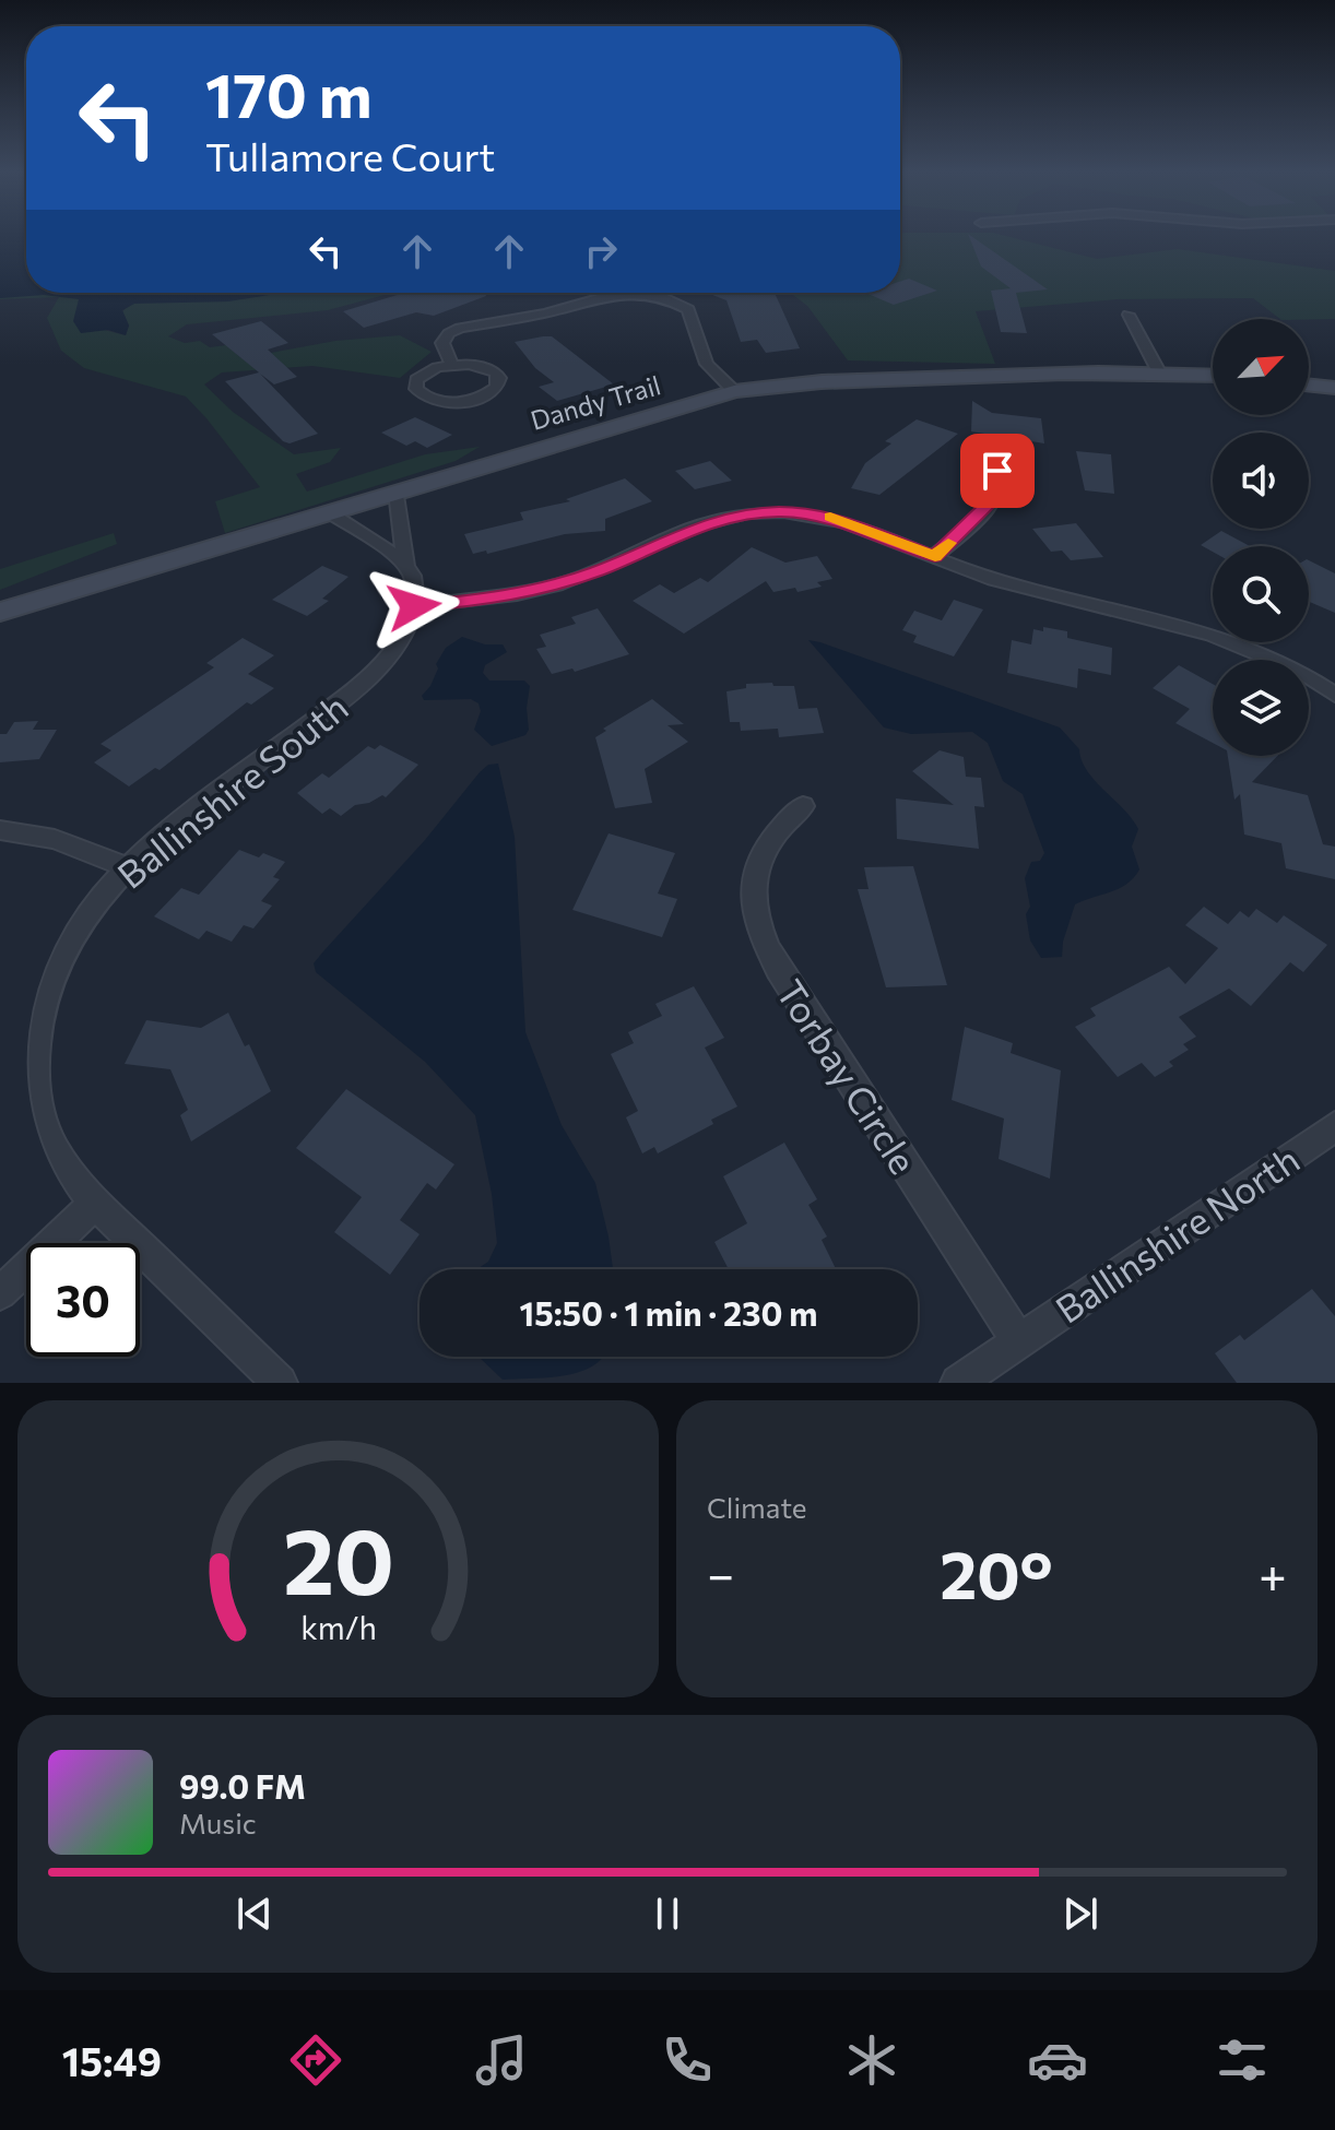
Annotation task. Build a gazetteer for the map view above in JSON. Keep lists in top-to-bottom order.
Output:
{
  "streets": {
    "street": [
      "Dandy Trail",
      "Ballinshire South",
      "Torbay Circle",
      "Ballinshire North"
    ]
  },
  "crossings": [
    ["Torbay Circle", "Ballinshire North"]
  ],
  "north": "top right",
  "page": {
    "turn": ["170 m", "Tullamore Court"],
    "limit": "30",
    "trip": "15:50 · 1 min · 230 m",
    "tile": "Climate",
    "heat": ["−", "20°", "+"],
    "song": ["99.0 FM", "Music"],
    "tabs": "15:49",
    "gauge": ["20", "km/h"]
  }
}
